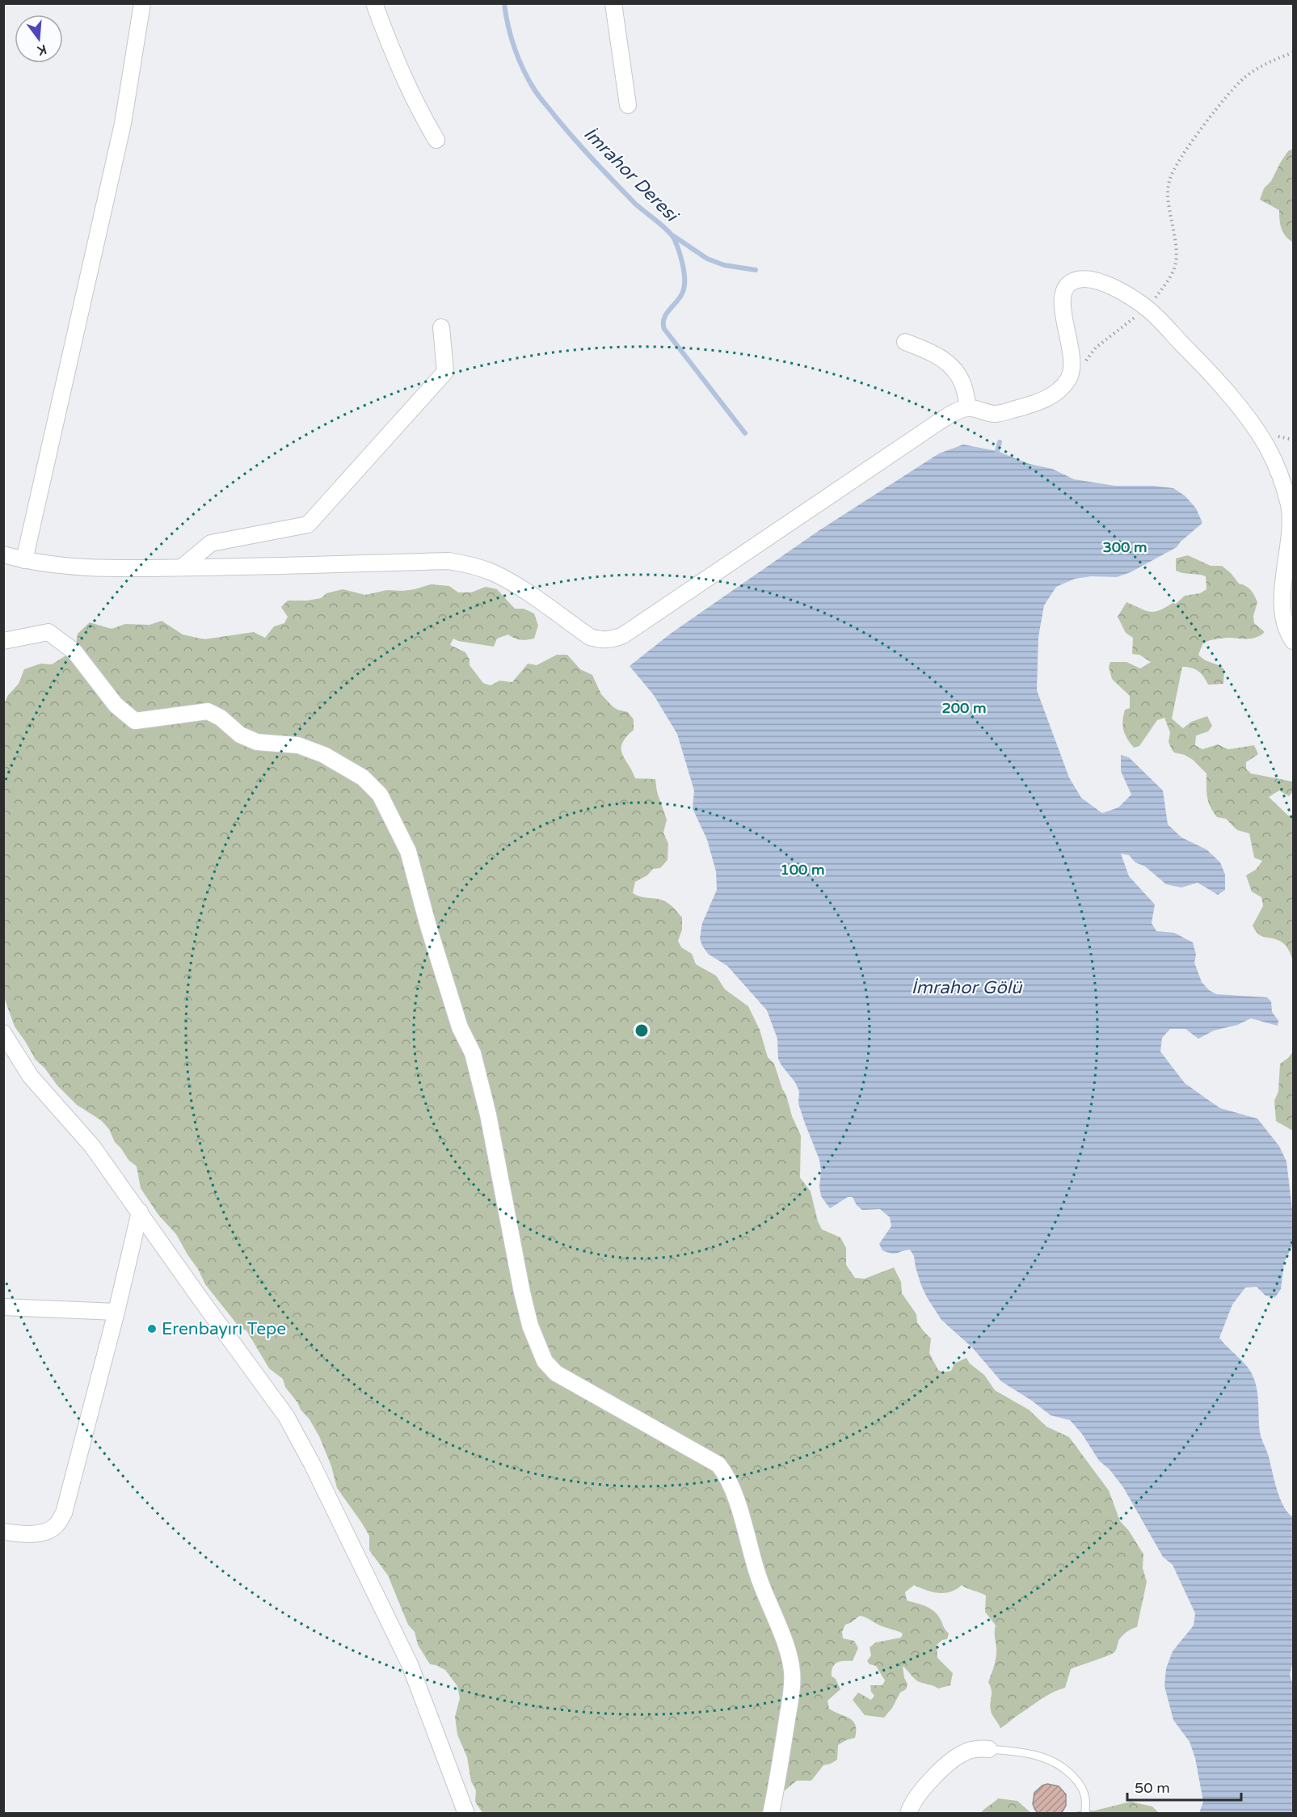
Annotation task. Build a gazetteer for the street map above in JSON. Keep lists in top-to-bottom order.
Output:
{
  "water": ["İmrahor Deresi", "İmrahor Gölü"],
  "places": ["Erenbayırı Tepe"],
  "scale_bar": "50 m",
  "north": "bottom",
  "rings": ["300 m", "200 m", "100 m"]
}
